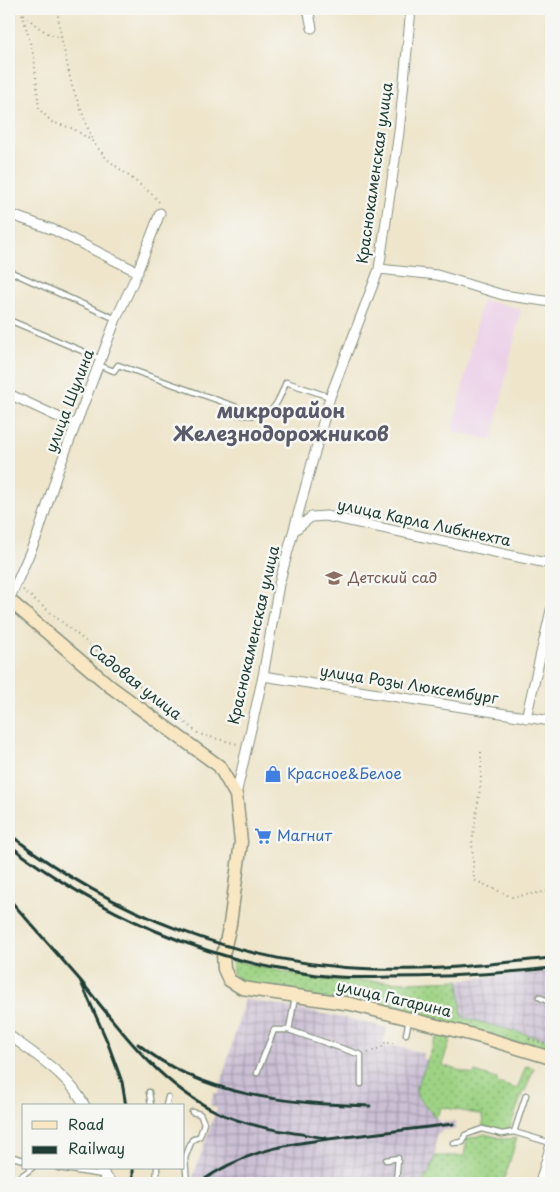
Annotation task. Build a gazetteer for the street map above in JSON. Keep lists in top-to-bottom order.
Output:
{
  "streets": {
    "street": [
      "Краснокаменская улица",
      "улица Шулина",
      "улица Карла Либкнехта",
      "Садовая улица",
      "улица Розы Люксембург",
      "улица Гагарина"
    ]
  },
  "crossings": [
    ["Краснокаменская улица", "улица Карла Либкнехта"],
    ["Краснокаменская улица", "Садовая улица"],
    ["Краснокаменская улица", "улица Розы Люксембург"],
    ["Краснокаменская улица", "улица Гагарина"],
    ["улица Шулина", "Садовая улица"]
  ],
  "districts": ["микрорайон Железнодорожников"],
  "places": {
    "school or university": ["Детский сад"],
    "shop": ["Красное&Белое"],
    "supermarket": ["Магнит"]
  },
  "legend": ["Road", "Railway"]
}
